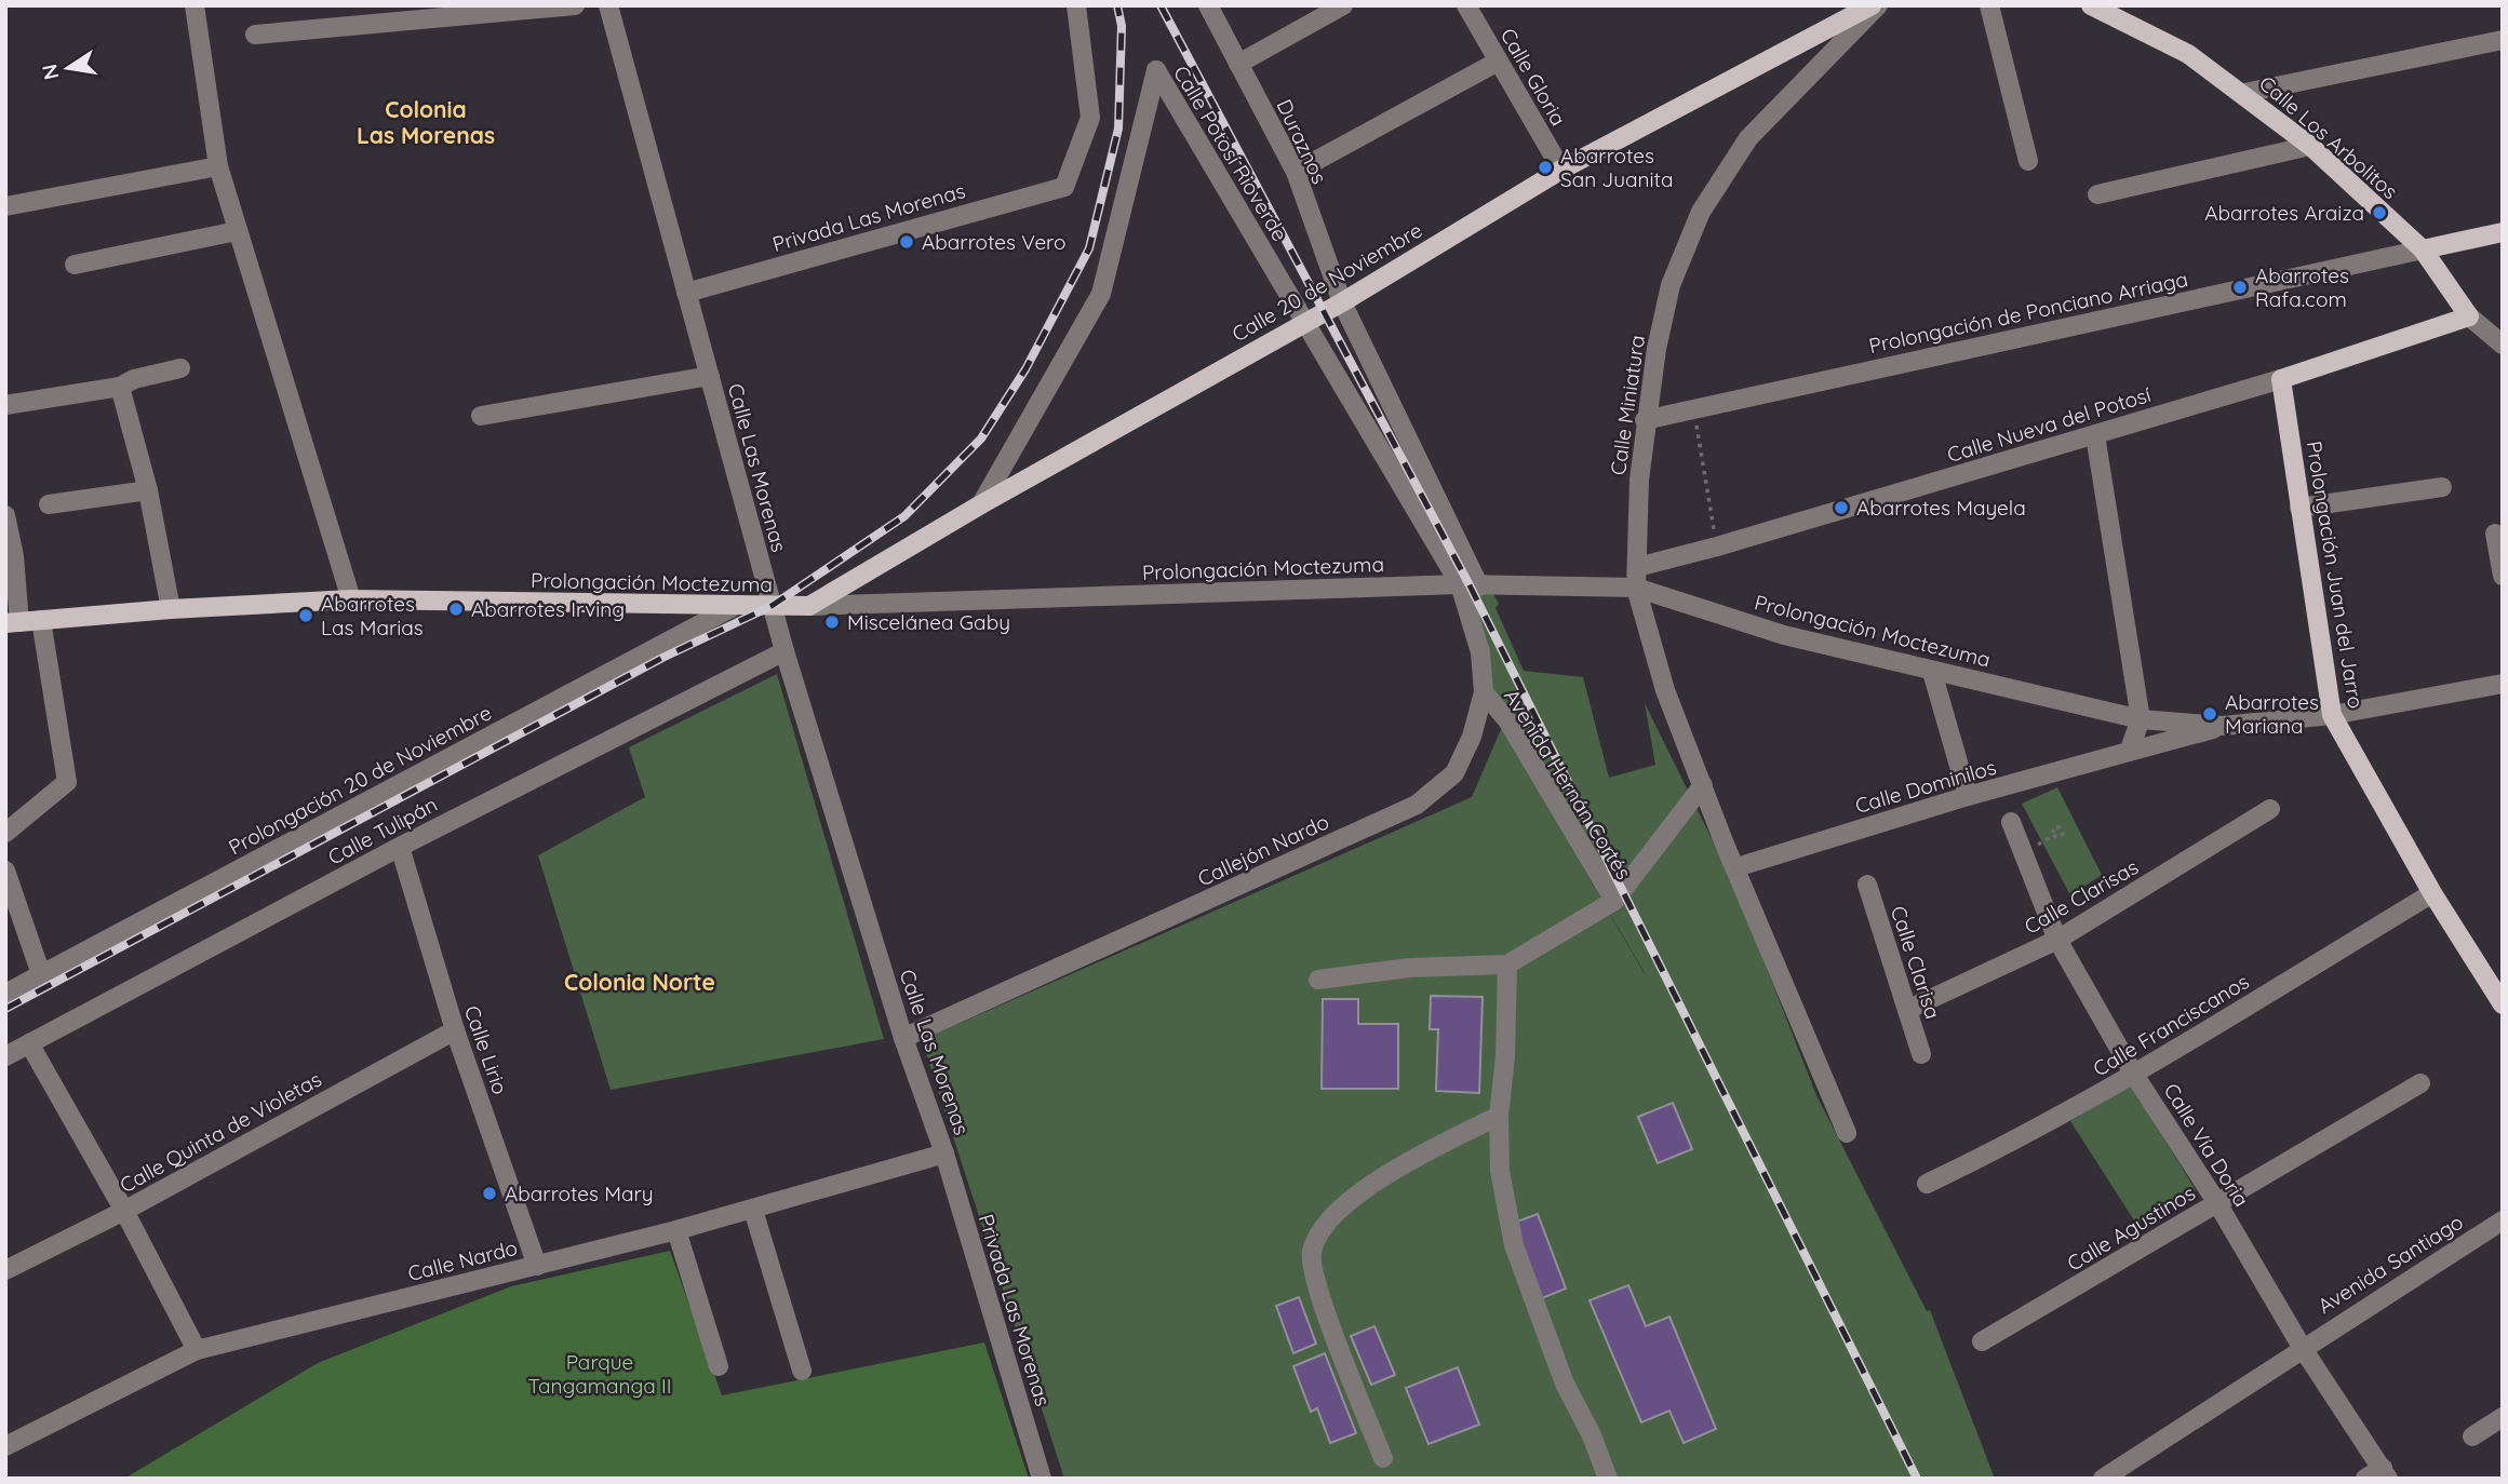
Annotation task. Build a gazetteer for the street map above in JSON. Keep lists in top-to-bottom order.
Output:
{
  "streets": {
    "main road": [
      "Calle Los Arbolitos",
      "Calle 20 de Noviembre",
      "Calle Nueva del Potosí",
      "Prolongación Moctezuma",
      "Prolongación Juan del Jarro"
    ],
    "street": [
      "Calle Gloria",
      "Duraznos",
      "Calle Potosí Rioverde",
      "Privada Las Morenas",
      "Prolongación de Ponciano Arriaga",
      "Calle Miniatura",
      "Calle Las Morenas",
      "Prolongación 20 de Noviembre",
      "Avenida Hernán Cortés",
      "Calle Dominilos",
      "Calle Tulipán",
      "Callejón Nardo",
      "Calle Clarisas",
      "Calle Clarisa",
      "Calle Franciscanos",
      "Calle Lirio",
      "Calle Quinta de Violetas",
      "Calle Vía Doria",
      "Calle Agustinos",
      "Calle Nardo",
      "Avenida Santiago"
    ]
  },
  "crossings": [
    ["Calle Gloria", "Calle 20 de Noviembre"],
    ["Calle Los Arbolitos", "Prolongación de Ponciano Arriaga"],
    ["Calle Los Arbolitos", "Calle Nueva del Potosí"],
    ["Duraznos", "Calle 20 de Noviembre"],
    ["Calle Potosí Rioverde", "Calle 20 de Noviembre"],
    ["Calle Potosí Rioverde", "Prolongación Moctezuma"],
    ["Calle Potosí Rioverde", "Callejón Nardo"],
    ["Privada Las Morenas", "Calle Las Morenas"],
    ["Privada Las Morenas", "Calle Nardo"],
    ["Calle 20 de Noviembre", "Prolongación Moctezuma"],
    ["Prolongación de Ponciano Arriaga", "Calle Miniatura"],
    ["Calle Miniatura", "Calle Nueva del Potosí"],
    ["Calle Miniatura", "Prolongación Moctezuma"],
    ["Calle Miniatura", "Calle Dominilos"],
    ["Calle Nueva del Potosí", "Prolongación Juan del Jarro"],
    ["Calle Las Morenas", "Prolongación Moctezuma"],
    ["Calle Las Morenas", "Calle Tulipán"],
    ["Calle Las Morenas", "Callejón Nardo"],
    ["Calle Las Morenas", "Calle Nardo"],
    ["Prolongación Moctezuma", "Prolongación Juan del Jarro"],
    ["Prolongación Moctezuma", "Prolongación 20 de Noviembre"],
    ["Prolongación Moctezuma", "Calle Dominilos"],
    ["Prolongación Moctezuma", "Callejón Nardo"],
    ["Prolongación Juan del Jarro", "Calle Franciscanos"],
    ["Avenida Hernán Cortés", "Callejón Nardo"],
    ["Calle Tulipán", "Calle Lirio"],
    ["Calle Clarisas", "Calle Clarisa"],
    ["Calle Clarisas", "Calle Vía Doria"],
    ["Calle Franciscanos", "Calle Vía Doria"],
    ["Calle Lirio", "Calle Quinta de Violetas"],
    ["Calle Lirio", "Calle Nardo"],
    ["Calle Vía Doria", "Calle Agustinos"],
    ["Calle Vía Doria", "Avenida Santiago"]
  ],
  "districts": ["Colonia Las Morenas", "Colonia Norte"],
  "parks": ["Parque Tangamanga II"],
  "places": [
    "Abarrotes San Juanita",
    "Abarrotes Araiza",
    "Abarrotes Vero",
    "Abarrotes Rafa.com",
    "Abarrotes Mayela",
    "Abarrotes Irving",
    "Abarrotes Las Marias",
    "Miscelánea Gaby",
    "Abarrotes Mariana",
    "Abarrotes Mary"
  ],
  "north": "left"
}
